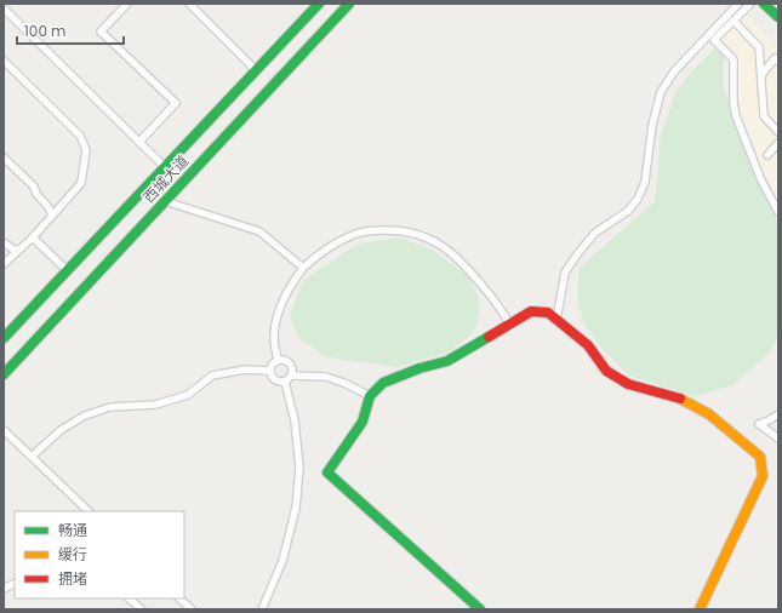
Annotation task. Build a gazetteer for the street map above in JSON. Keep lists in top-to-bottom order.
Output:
{
  "streets": {
    "main road": ["西城大道"]
  },
  "legend": ["畅通", "缓行", "拥堵"],
  "scale_bar": "100 m"
}
